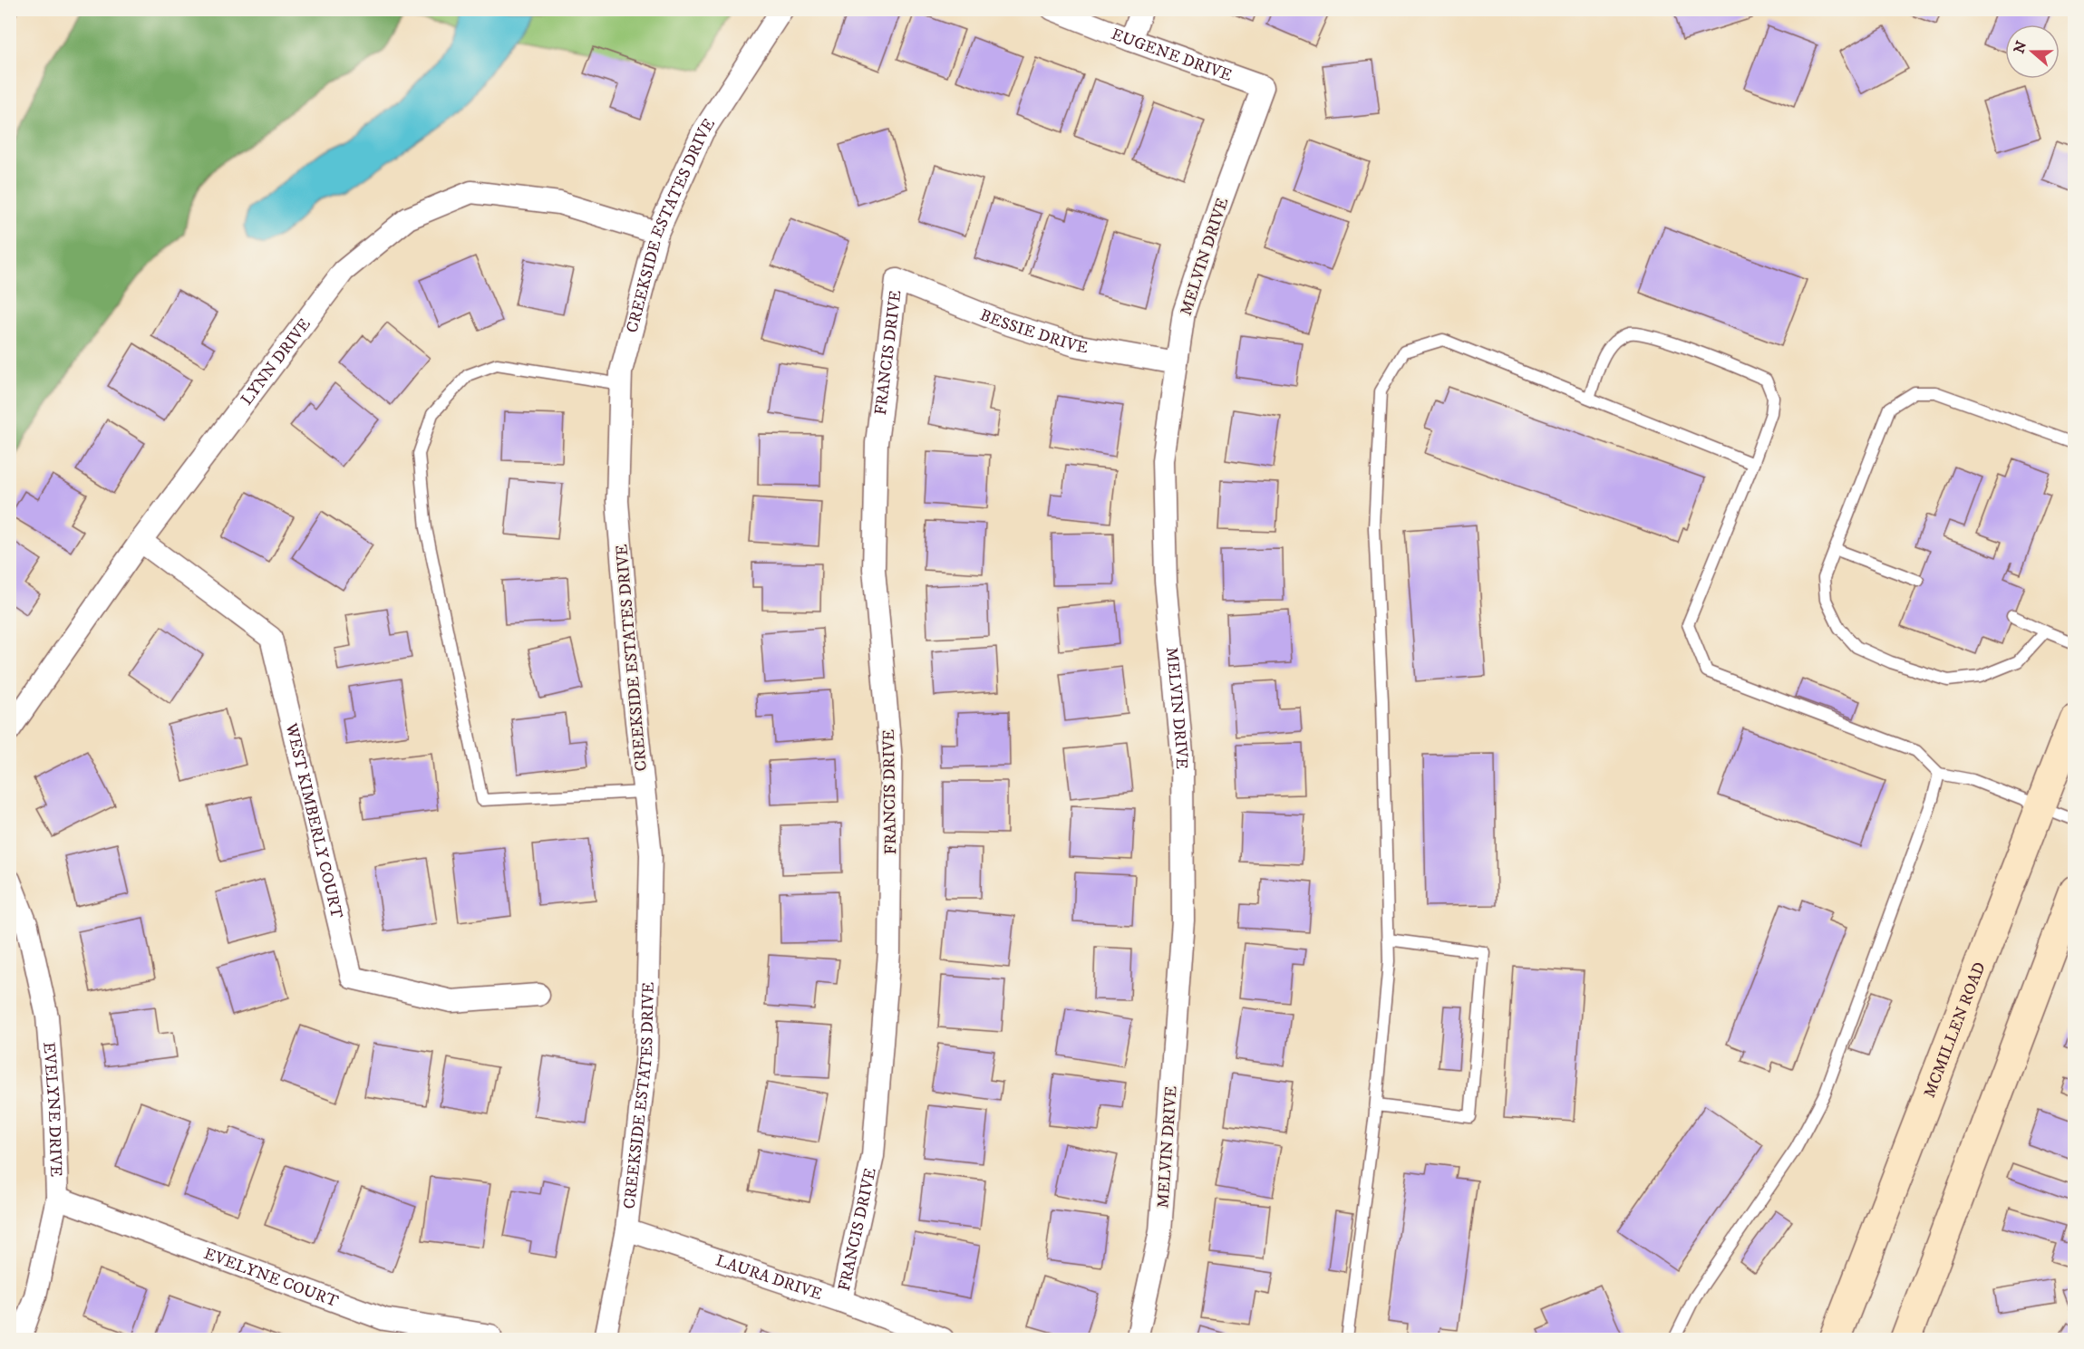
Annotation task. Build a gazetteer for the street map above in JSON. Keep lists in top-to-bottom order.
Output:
{
  "streets": {
    "main road": ["MCMILLEN ROAD"],
    "street": [
      "EUGENE DRIVE",
      "CREEKSIDE ESTATES DRIVE",
      "MELVIN DRIVE",
      "BESSIE DRIVE",
      "FRANCIS DRIVE",
      "LYNN DRIVE",
      "WEST KIMBERLY COURT",
      "EVELYNE DRIVE",
      "EVELYNE COURT",
      "LAURA DRIVE"
    ]
  },
  "crossings": [
    ["EUGENE DRIVE", "MELVIN DRIVE"],
    ["CREEKSIDE ESTATES DRIVE", "LYNN DRIVE"],
    ["CREEKSIDE ESTATES DRIVE", "LAURA DRIVE"],
    ["MELVIN DRIVE", "BESSIE DRIVE"],
    ["BESSIE DRIVE", "FRANCIS DRIVE"],
    ["FRANCIS DRIVE", "LAURA DRIVE"],
    ["LYNN DRIVE", "WEST KIMBERLY COURT"],
    ["EVELYNE DRIVE", "EVELYNE COURT"]
  ],
  "north": "left"
}
